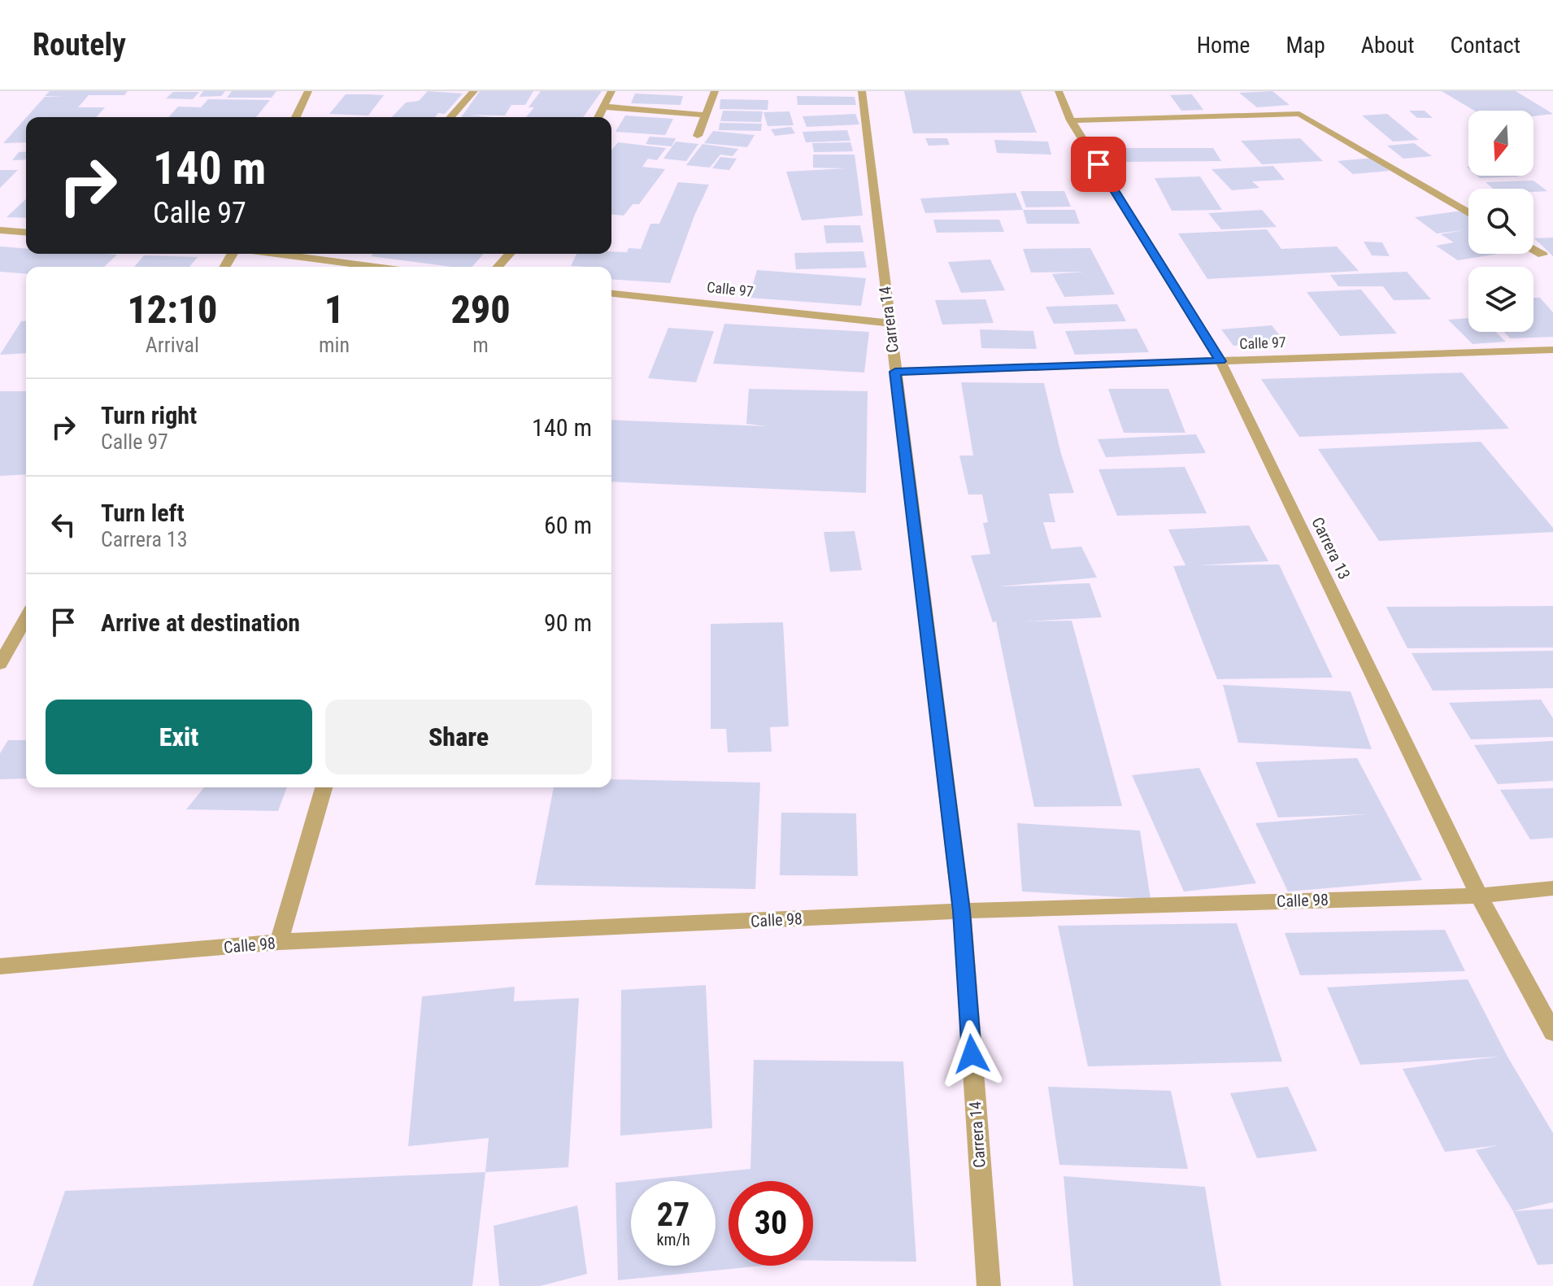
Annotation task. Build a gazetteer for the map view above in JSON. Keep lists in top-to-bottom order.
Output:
{
  "streets": {
    "street": [
      "Calle 97",
      "Carrera 14",
      "Carrera 13",
      "Calle 98"
    ]
  },
  "crossings": [
    ["Calle 97", "Carrera 14"],
    ["Calle 97", "Carrera 13"],
    ["Carrera 14", "Calle 98"],
    ["Carrera 13", "Calle 98"]
  ],
  "north": "bottom",
  "page": {
    "header": "Routely",
    "nav": [
      "Home",
      "Map",
      "About",
      "Contact"
    ],
    "turn": ["140 m", "Calle 97"],
    "eta": [
      "12:10",
      "Arrival",
      "1",
      "min",
      "290",
      "m"
    ],
    "list": [
      {
        "name": "Turn right",
        "note": "Calle 97",
        "value": "140 m"
      },
      {
        "name": "Turn left",
        "note": "Carrera 13",
        "value": "60 m"
      },
      {
        "name": "Arrive at destination",
        "value": "90 m"
      }
    ],
    "buttons": ["Exit", "Share"],
    "speed": "27 km/h",
    "limit": "30"
  }
}
